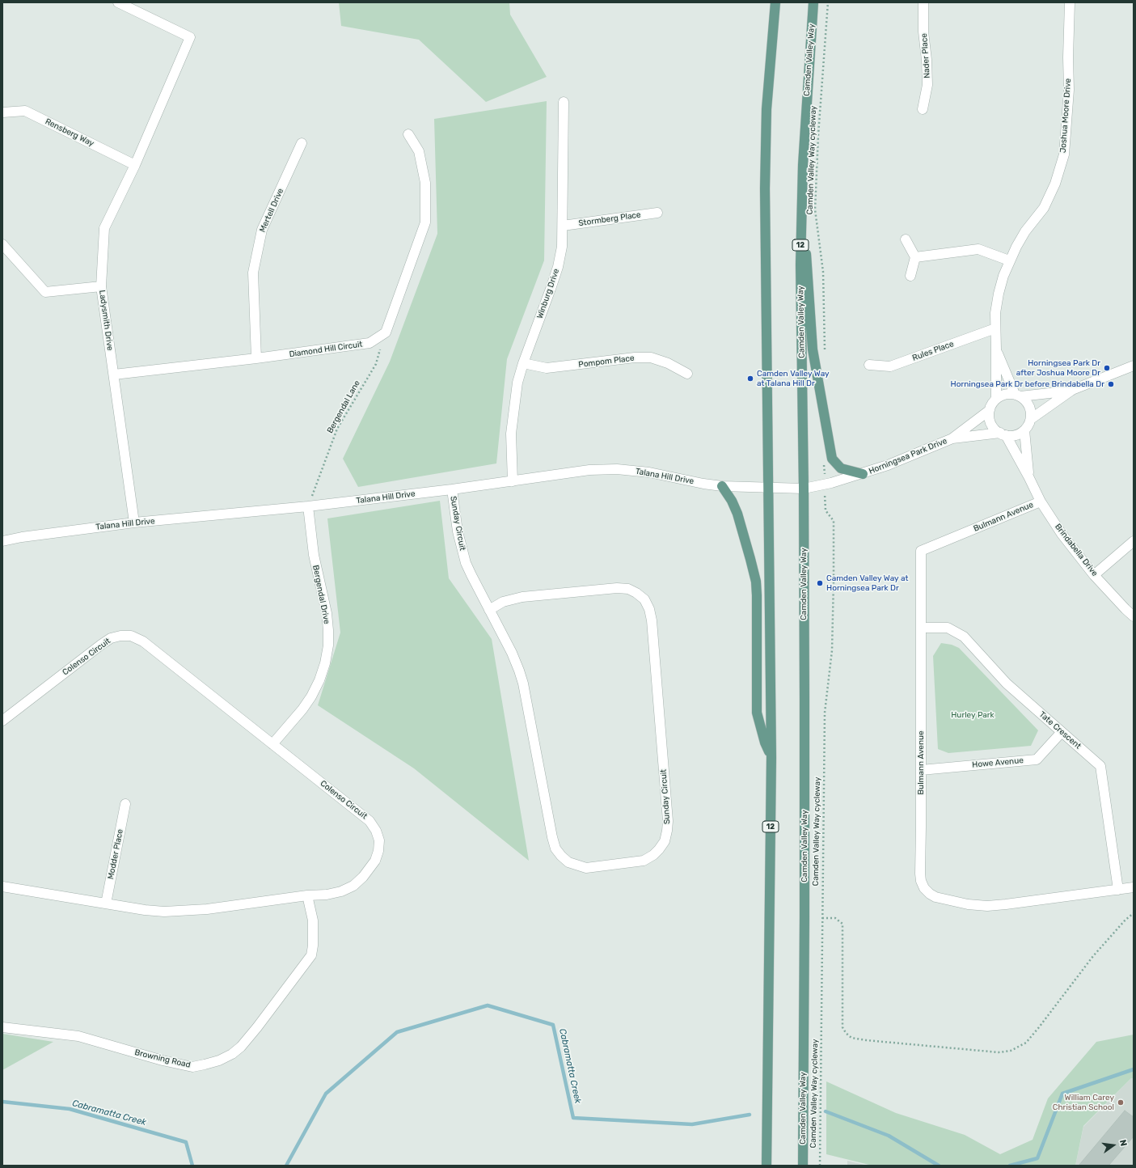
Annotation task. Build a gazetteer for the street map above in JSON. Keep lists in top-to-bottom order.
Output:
{
  "streets": {
    "main road": ["Camden Valley Way", "12"],
    "street": [
      "Nader Place",
      "Joshua Moore Drive",
      "Rensberg Way",
      "Mertell Drive",
      "Stormberg Place",
      "Winburg Drive",
      "Ladysmith Drive",
      "Diamond Hill Circuit",
      "Rules Place",
      "Pompom Place",
      "Horningsea Park Drive",
      "Talana Hill Drive",
      "Bulmann Avenue",
      "Sunday Circuit",
      "Brindabella Drive",
      "Bergendal Drive",
      "Colenso Circuit",
      "Tate Crescent",
      "Howe Avenue",
      "Modder Place",
      "Browning Road"
    ],
    "path": ["Camden Valley Way cycleway", "Bergendal Lane"]
  },
  "crossings": [
    ["Camden Valley Way", "Horningsea Park Drive"],
    ["Joshua Moore Drive", "Rules Place"],
    ["Joshua Moore Drive", "Horningsea Park Drive"],
    ["Joshua Moore Drive", "Brindabella Drive"],
    ["Rensberg Way", "Ladysmith Drive"],
    ["Mertell Drive", "Diamond Hill Circuit"],
    ["Stormberg Place", "Winburg Drive"],
    ["12", "Horningsea Park Drive"],
    ["12", "Talana Hill Drive"],
    ["Winburg Drive", "Pompom Place"],
    ["Winburg Drive", "Talana Hill Drive"],
    ["Ladysmith Drive", "Diamond Hill Circuit"],
    ["Ladysmith Drive", "Talana Hill Drive"],
    ["Diamond Hill Circuit", "Bergendal Lane"],
    ["Bergendal Lane", "Talana Hill Drive"],
    ["Bergendal Lane", "Bergendal Drive"],
    ["Horningsea Park Drive", "Talana Hill Drive"],
    ["Horningsea Park Drive", "Brindabella Drive"],
    ["Talana Hill Drive", "Sunday Circuit"],
    ["Talana Hill Drive", "Bergendal Drive"],
    ["Bulmann Avenue", "Brindabella Drive"],
    ["Bulmann Avenue", "Tate Crescent"],
    ["Bulmann Avenue", "Howe Avenue"],
    ["Bergendal Drive", "Colenso Circuit"],
    ["Colenso Circuit", "Modder Place"],
    ["Colenso Circuit", "Browning Road"],
    ["Tate Crescent", "Howe Avenue"]
  ],
  "water": ["Cabramatta Creek"],
  "parks": ["Hurley Park"],
  "places": [
    "Horningsea Park Dr after Joshua Moore Dr",
    "Camden Valley Way at Talana Hill Dr",
    "Horningsea Park Dr before Brindabella Dr",
    "Camden Valley Way at Horningsea Park Dr",
    "William Carey Christian School"
  ],
  "north": "right"
}
